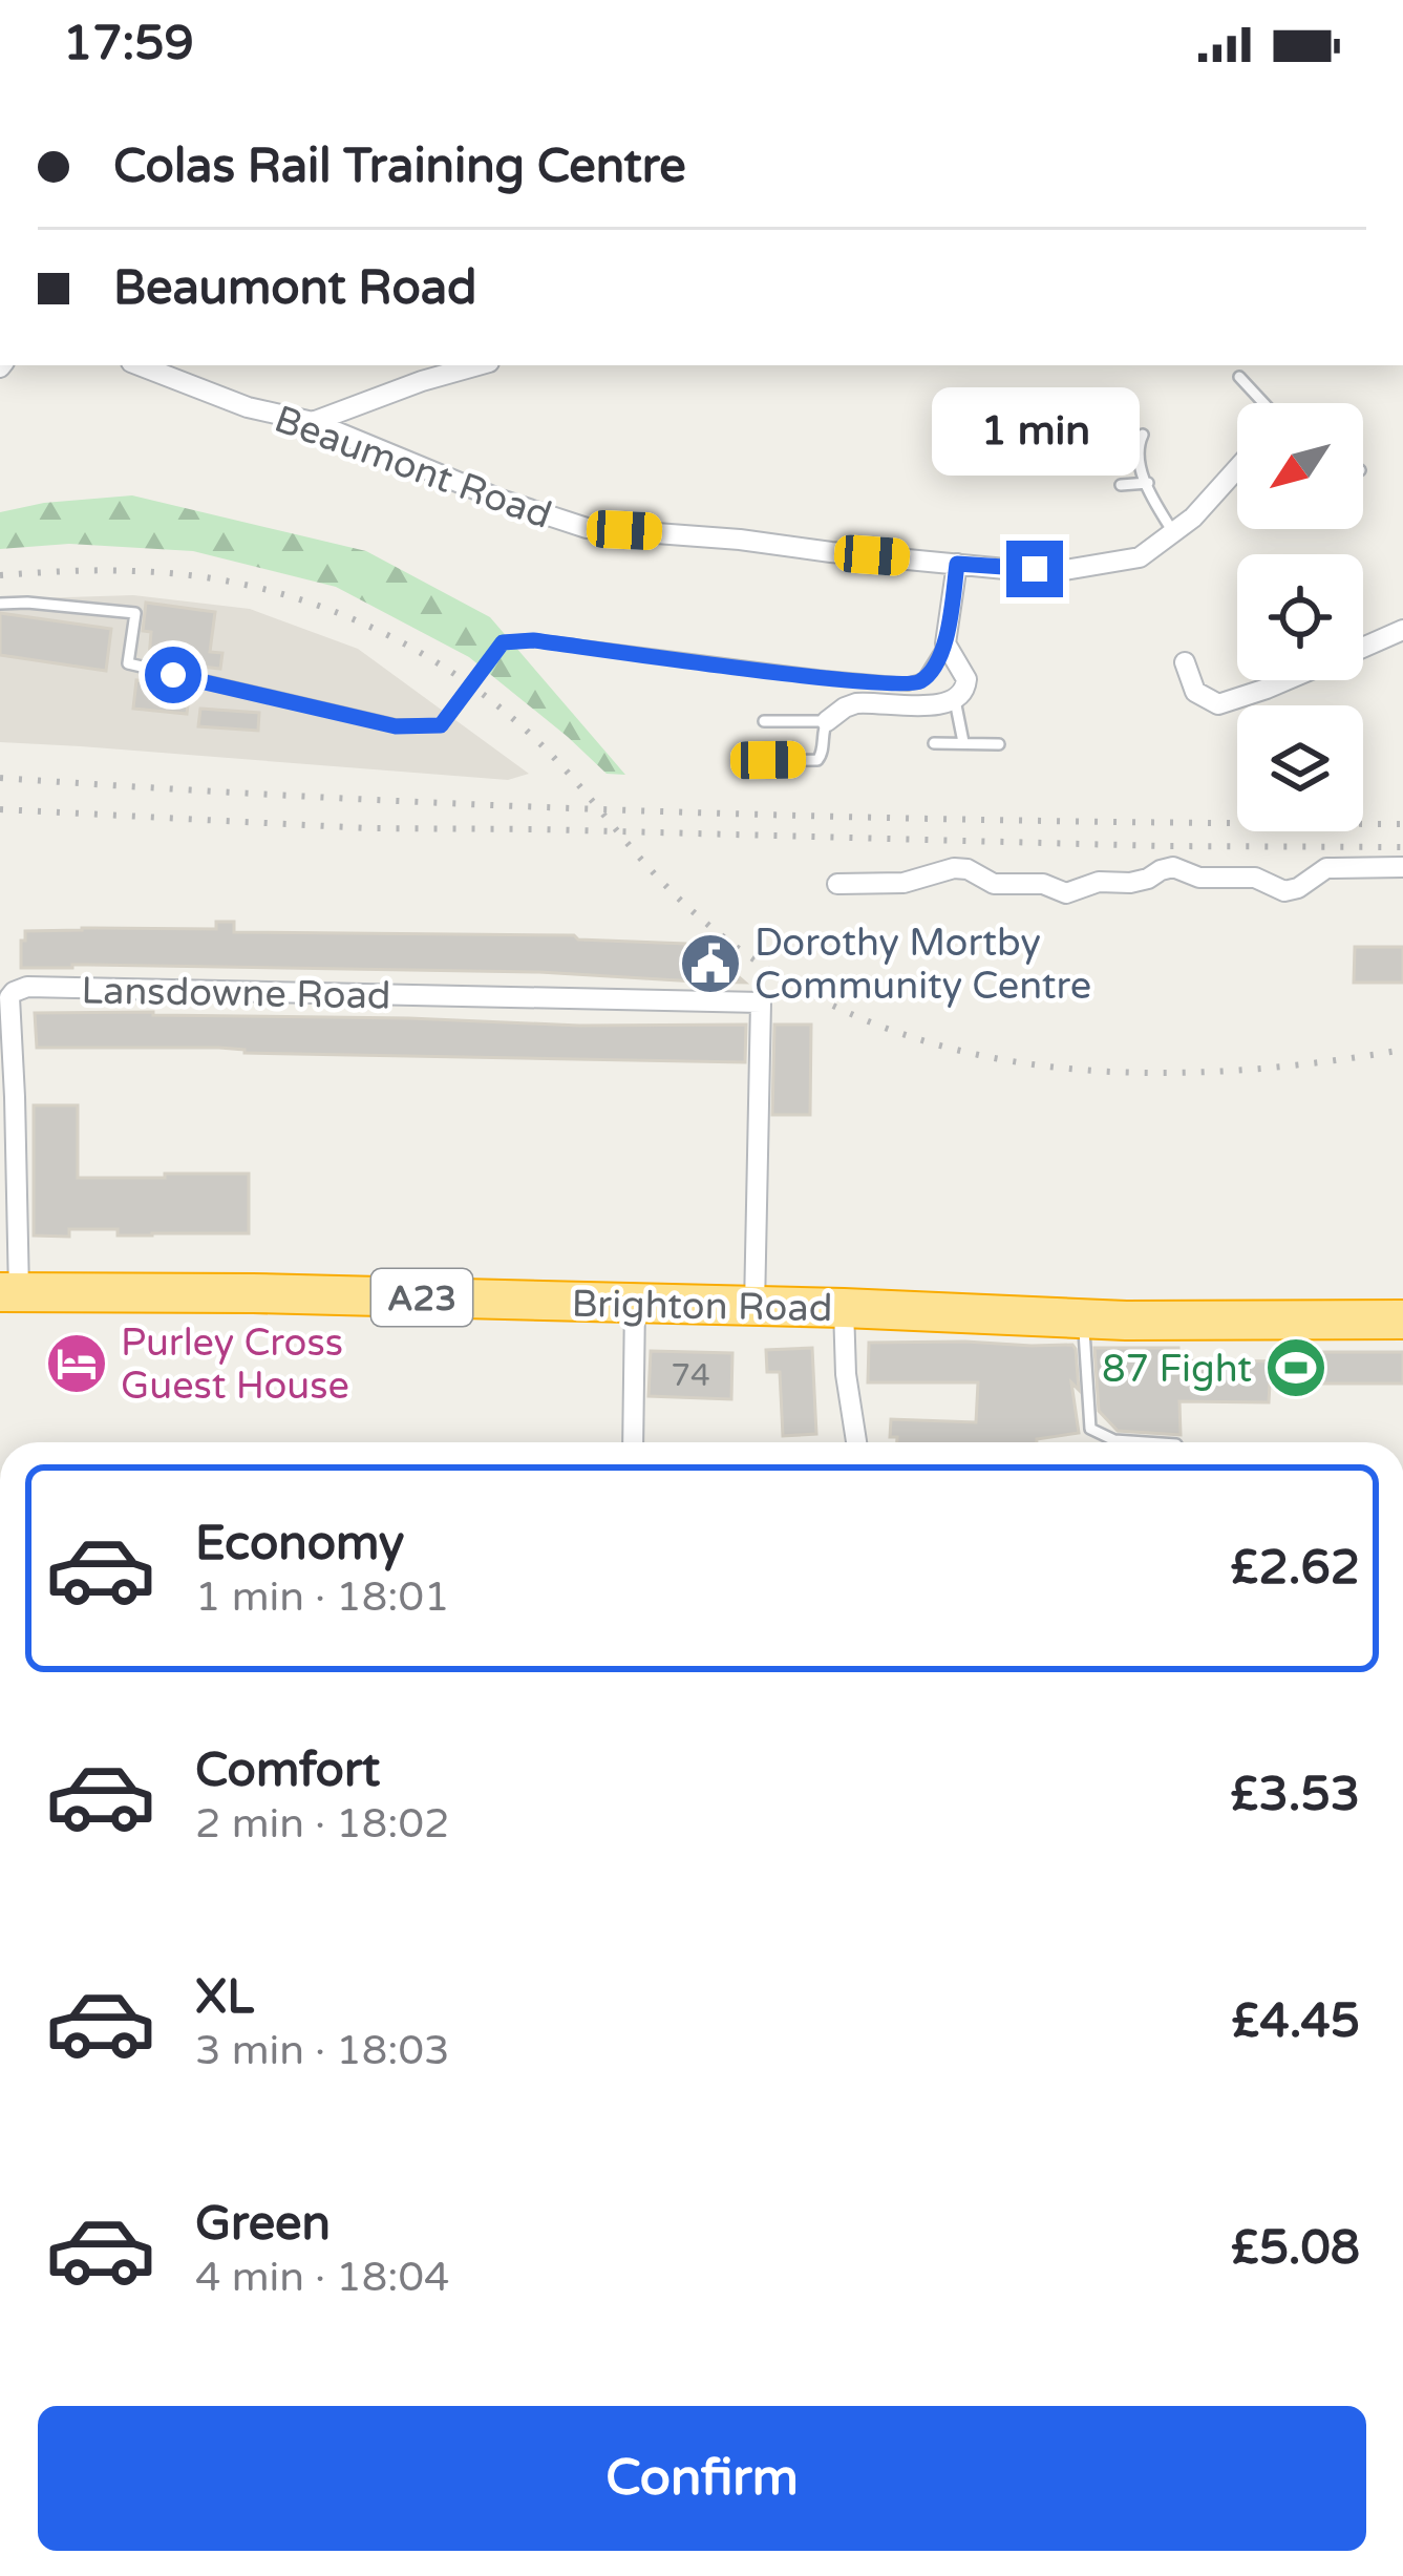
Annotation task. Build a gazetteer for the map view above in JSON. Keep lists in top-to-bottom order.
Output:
{
  "streets": {
    "highway": ["A23", "Brighton Road"],
    "street": ["Beaumont Road", "Lansdowne Road"]
  },
  "crossings": [
    ["Lansdowne Road", "Brighton Road"]
  ],
  "places": {
    "public building": ["Dorothy Mortby Community Centre"],
    "hotel": ["Purley Cross Guest House"],
    "sports": ["87 Fight"]
  },
  "house_numbers": ["74"],
  "north": "bottom left",
  "page": {
    "status": "17:59",
    "banner": ["Colas Rail Training Centre", "Beaumont Road"],
    "bubble": "1 min",
    "list": [
      {
        "name": "Economy",
        "note": "1 min · 18:01",
        "value": "£2.62"
      },
      {
        "name": "Comfort",
        "note": "2 min · 18:02",
        "value": "£3.53"
      },
      {
        "name": "XL",
        "note": "3 min · 18:03",
        "value": "£4.45"
      },
      {
        "name": "Green",
        "note": "4 min · 18:04",
        "value": "£5.08"
      }
    ],
    "buttons": "Confirm"
  }
}
